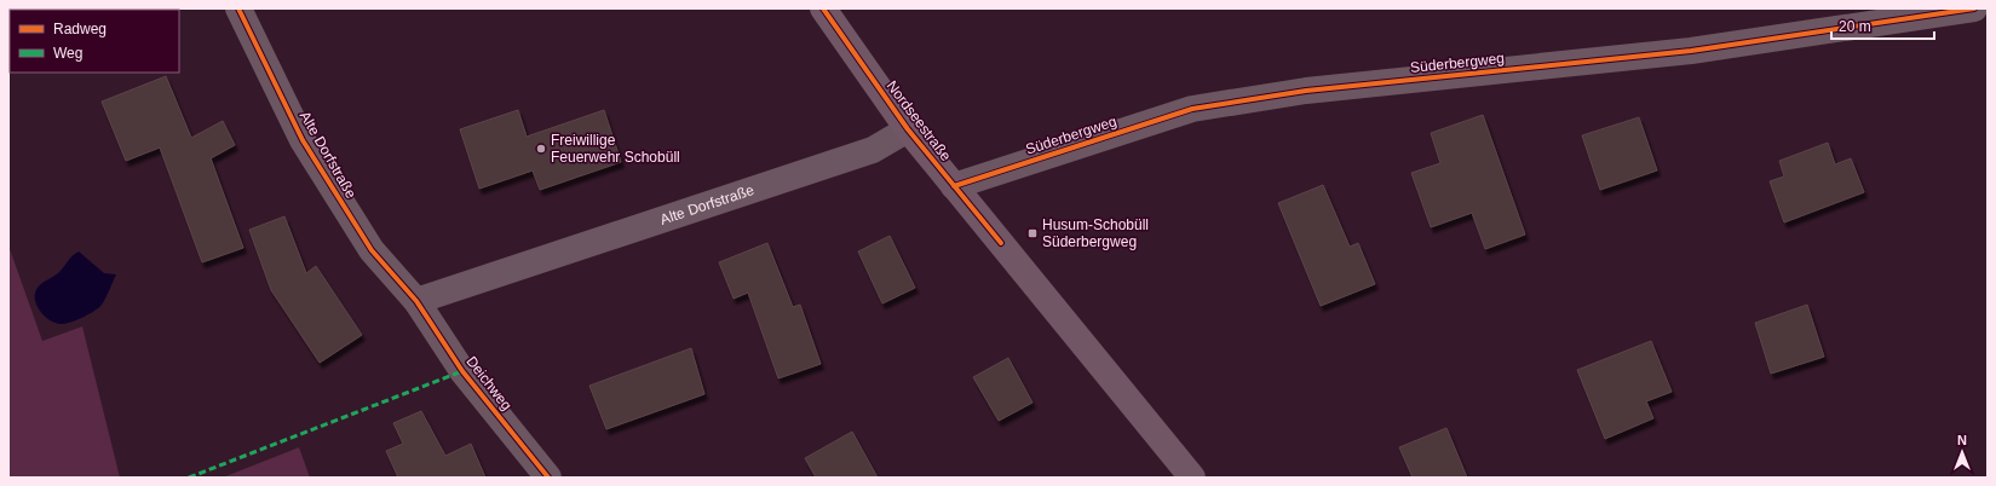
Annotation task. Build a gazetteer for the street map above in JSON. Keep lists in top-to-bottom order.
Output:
{
  "streets": {
    "main road": ["Nordseestraße"],
    "street": ["Süderbergweg", "Alte Dorfstraße", "Deichweg"]
  },
  "crossings": [
    ["Süderbergweg", "Nordseestraße"],
    ["Nordseestraße", "Alte Dorfstraße"],
    ["Alte Dorfstraße", "Deichweg"]
  ],
  "places": {
    "other": ["Freiwillige Feuerwehr Schobüll"],
    "transit": ["Husum-Schobüll Süderbergweg"]
  },
  "legend": ["Radweg", "Weg"],
  "scale_bar": "20 m",
  "north": "top"
}
